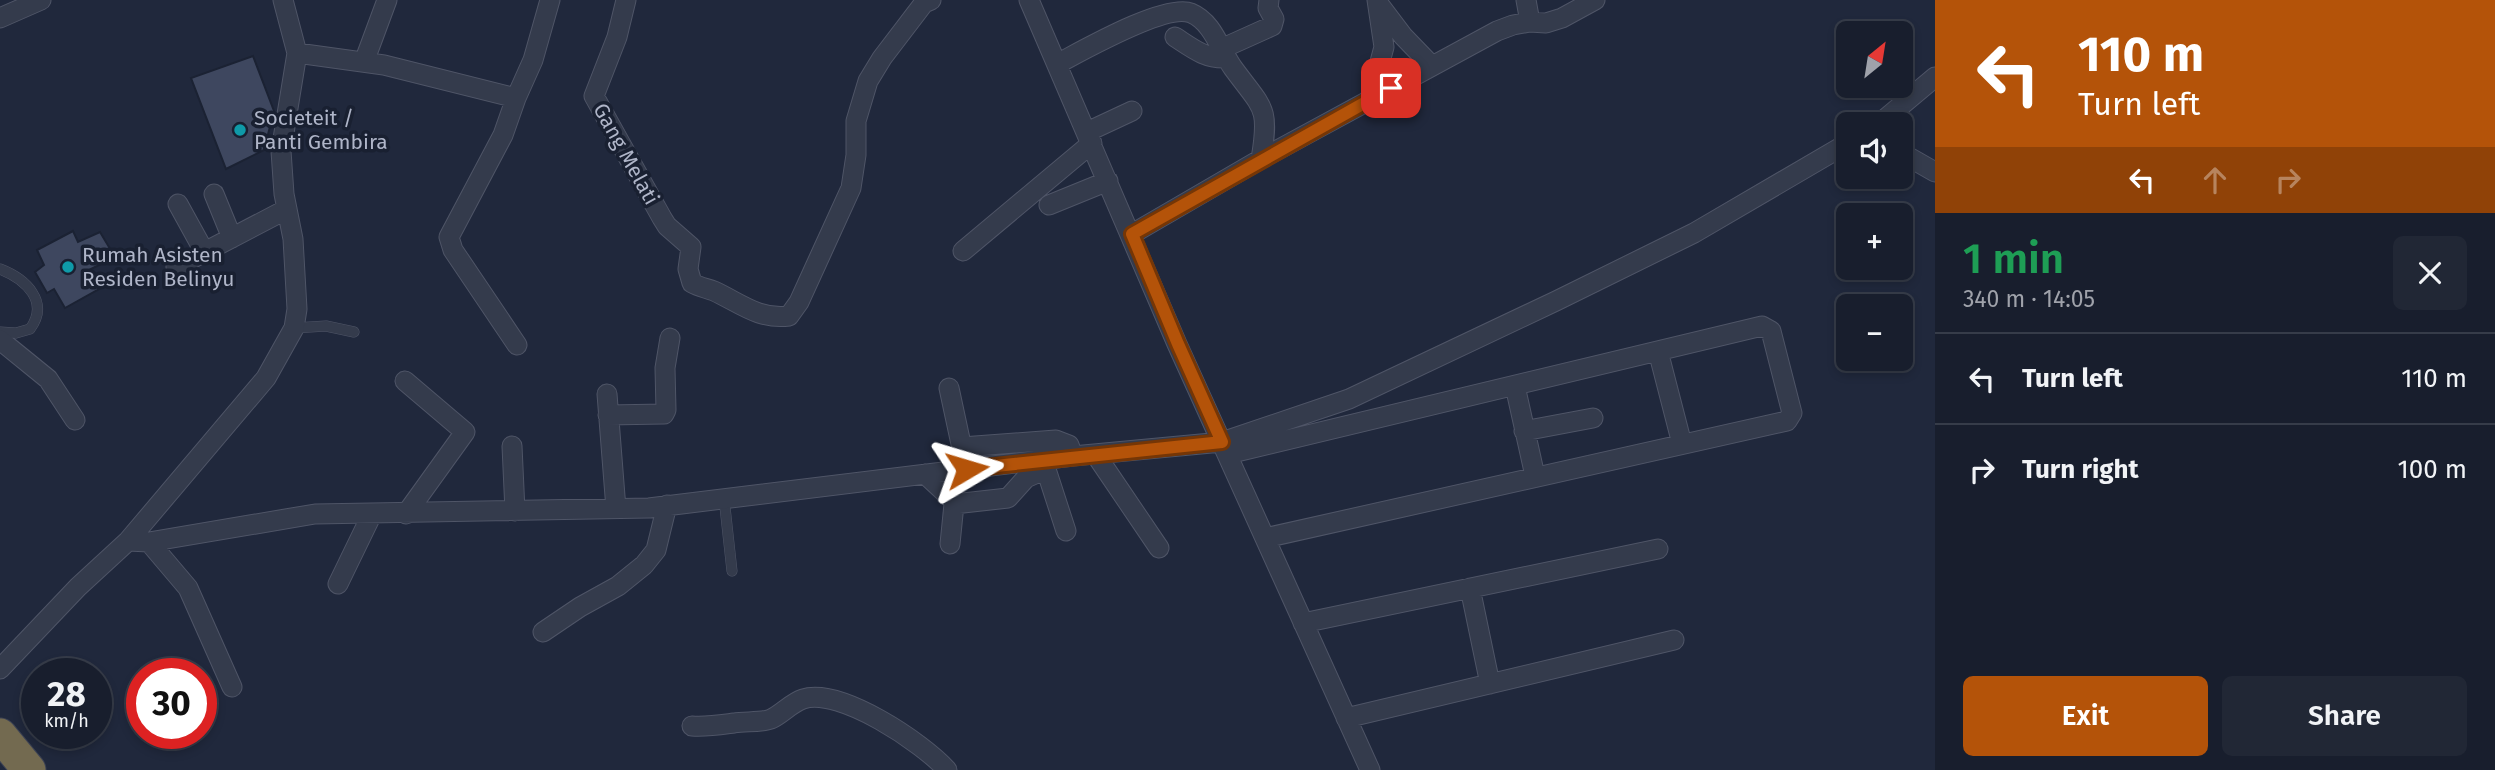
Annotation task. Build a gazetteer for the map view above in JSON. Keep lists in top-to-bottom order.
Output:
{
  "streets": {
    "street": ["Gang Melati"]
  },
  "places": ["Societeit / Panti Gembira", "Rumah Asisten Residen Belinyu"],
  "north": "top right",
  "page": {
    "turn": ["110 m", "Turn left"],
    "map_buttons": ["+", "−"],
    "heading": ["1 min", "340 m · 14:05"],
    "list": [
      {
        "name": "Turn left",
        "value": "110 m"
      },
      {
        "name": "Turn right",
        "value": "100 m"
      }
    ],
    "speed": "28 km/h",
    "limit": "30",
    "buttons": ["Exit", "Share"]
  }
}
